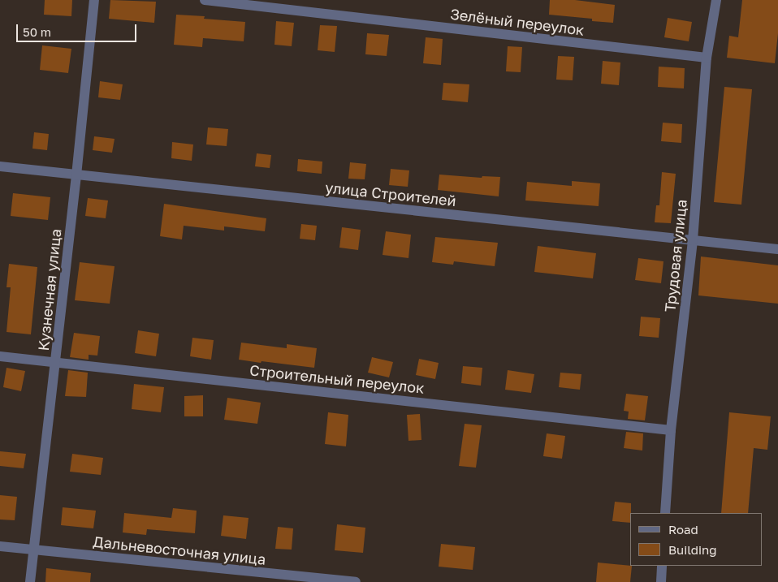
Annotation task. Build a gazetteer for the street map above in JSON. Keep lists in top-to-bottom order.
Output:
{
  "streets": {
    "street": [
      "Зелёный переулок",
      "улица Строителей",
      "Трудовая улица",
      "Кузнечная улица",
      "Строительный переулок",
      "Дальневосточная улица"
    ]
  },
  "crossings": [
    ["Зелёный переулок", "Трудовая улица"],
    ["улица Строителей", "Трудовая улица"],
    ["улица Строителей", "Кузнечная улица"],
    ["Трудовая улица", "Строительный переулок"],
    ["Кузнечная улица", "Строительный переулок"],
    ["Кузнечная улица", "Дальневосточная улица"]
  ],
  "legend": ["Road", "Building"],
  "scale_bar": "50 m"
}
